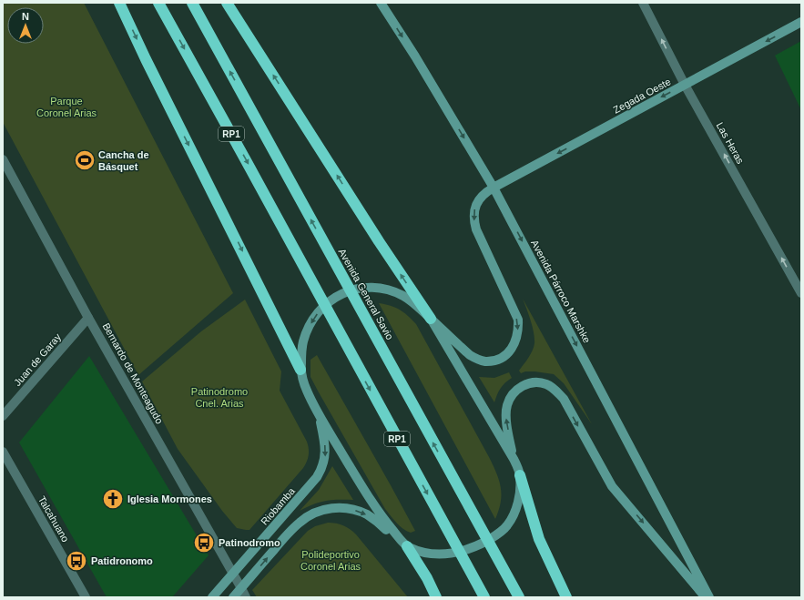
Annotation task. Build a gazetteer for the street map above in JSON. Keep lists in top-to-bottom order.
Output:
{
  "streets": {
    "highway": ["RP1", "Avenida General Savio"],
    "main road": ["Zegada Oeste", "Avenida Párroco Marshke", "Riobamba"],
    "street": [
      "Las Heras",
      "Juan de Garay",
      "Bernardo de Monteagudo",
      "Talcahuano"
    ]
  },
  "crossings": [
    ["Zegada Oeste", "Las Heras"],
    ["Zegada Oeste", "Avenida Párroco Marshke"],
    ["Juan de Garay", "Bernardo de Monteagudo"],
    ["Bernardo de Monteagudo", "Riobamba"]
  ],
  "one_way": ["Las Heras", "Avenida Párroco Marshke", "Riobamba"],
  "parks": ["Parque Coronel Arias", "Patinodromo Cnel. Arias", "Polideportivo Coronel Arias"],
  "places": {
    "sports": ["Cancha de Básquet"],
    "church": ["Iglesia Mormones"],
    "bus stop": ["Patinodromo", "Patidronomo"]
  },
  "north": "top"
}
